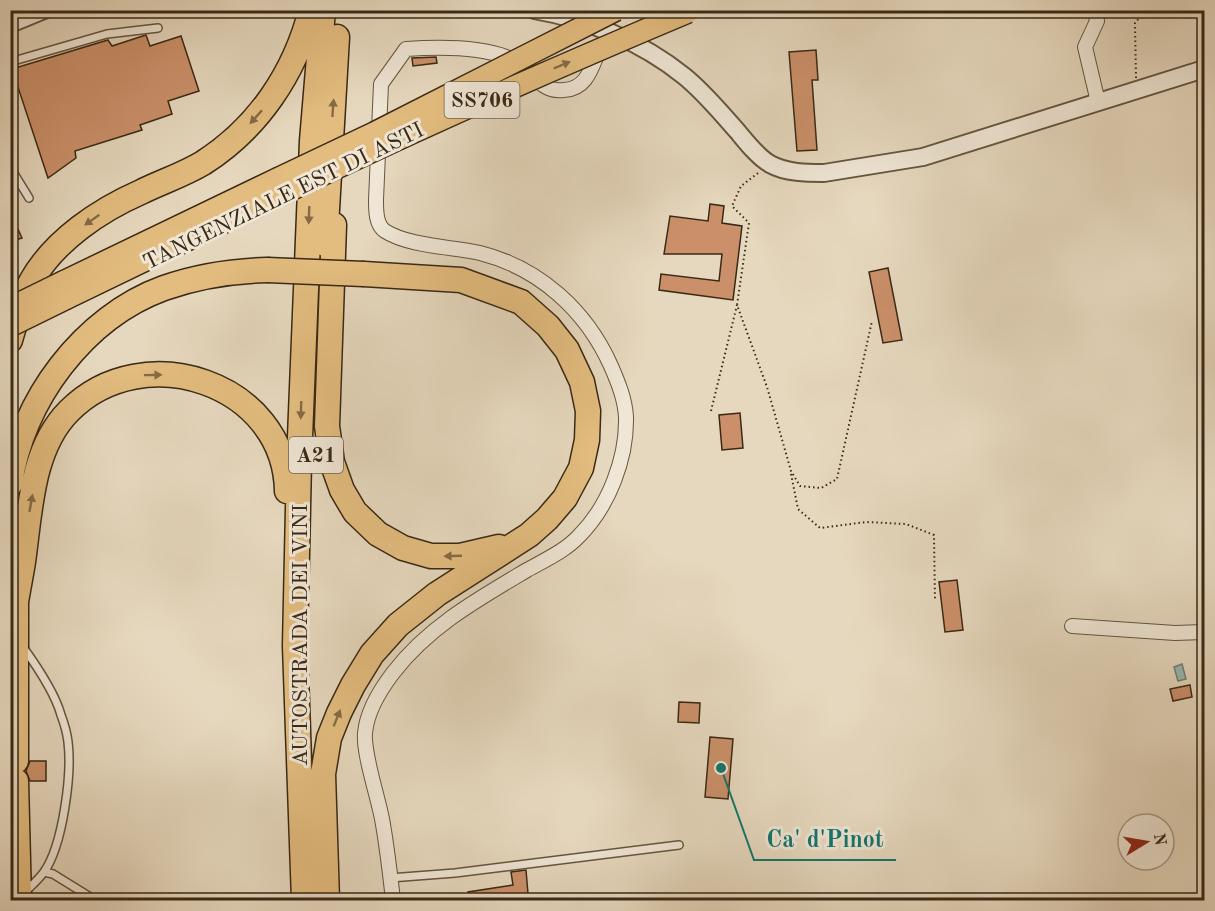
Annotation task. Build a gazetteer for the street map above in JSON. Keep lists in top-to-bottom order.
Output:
{
  "streets": {
    "highway": [
      "SS706",
      "TANGENZIALE EST DI ASTI",
      "A21",
      "AUTOSTRADA DEI VINI"
    ]
  },
  "places": ["Ca' d'Pinot"],
  "north": "right"
}
